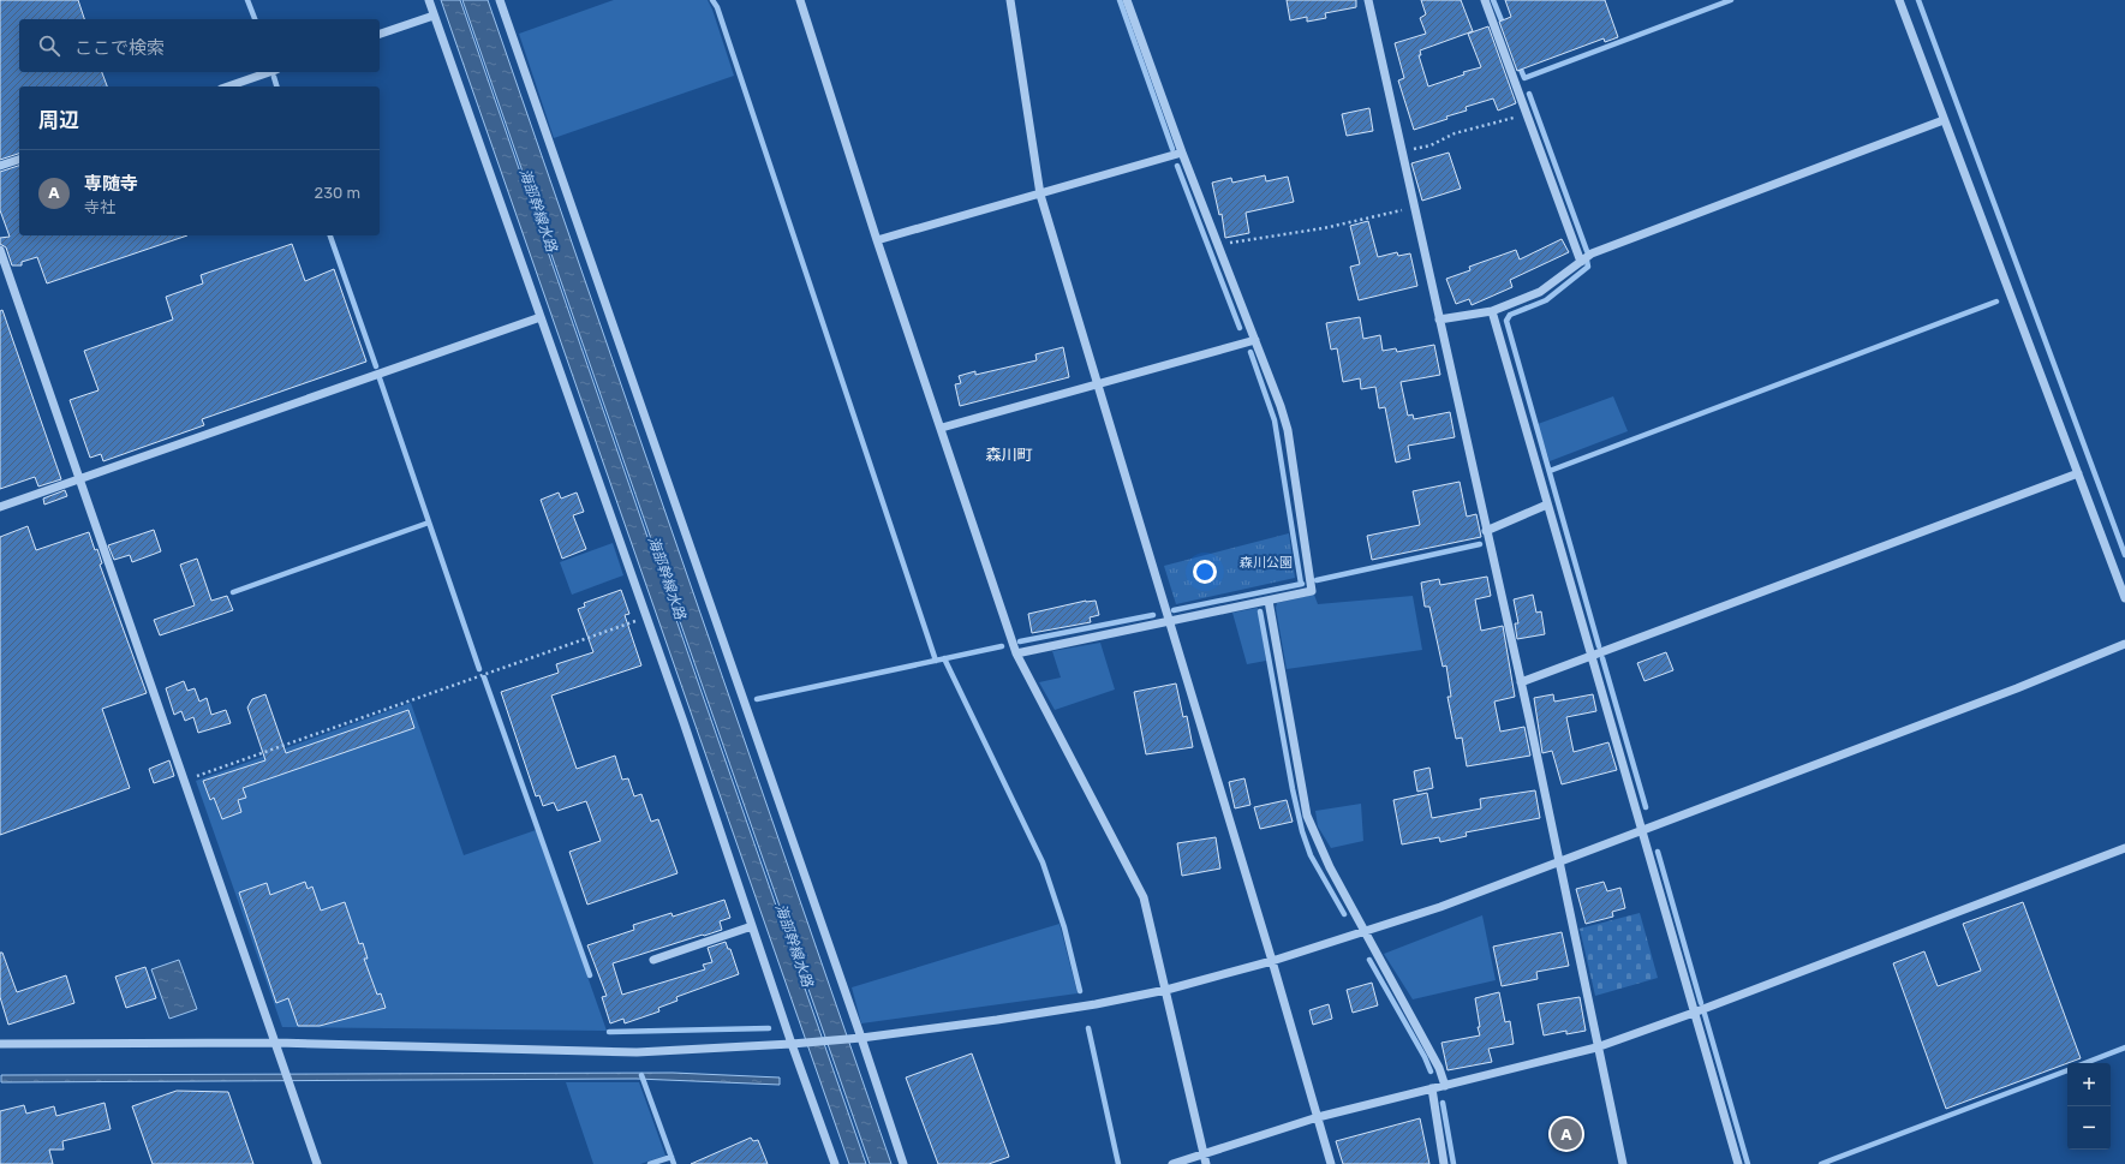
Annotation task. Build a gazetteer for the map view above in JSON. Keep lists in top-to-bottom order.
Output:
{
  "districts": ["森川町"],
  "water": ["海部幹線水路"],
  "parks": ["森川公園"],
  "page": {
    "search": "ここで検索",
    "heading": "周辺",
    "list": [
      {
        "mark": "A",
        "name": "専随寺",
        "note": "寺社",
        "value": "230 m"
      }
    ],
    "map_buttons": ["+", "−"],
    "pins": "A"
  }
}
